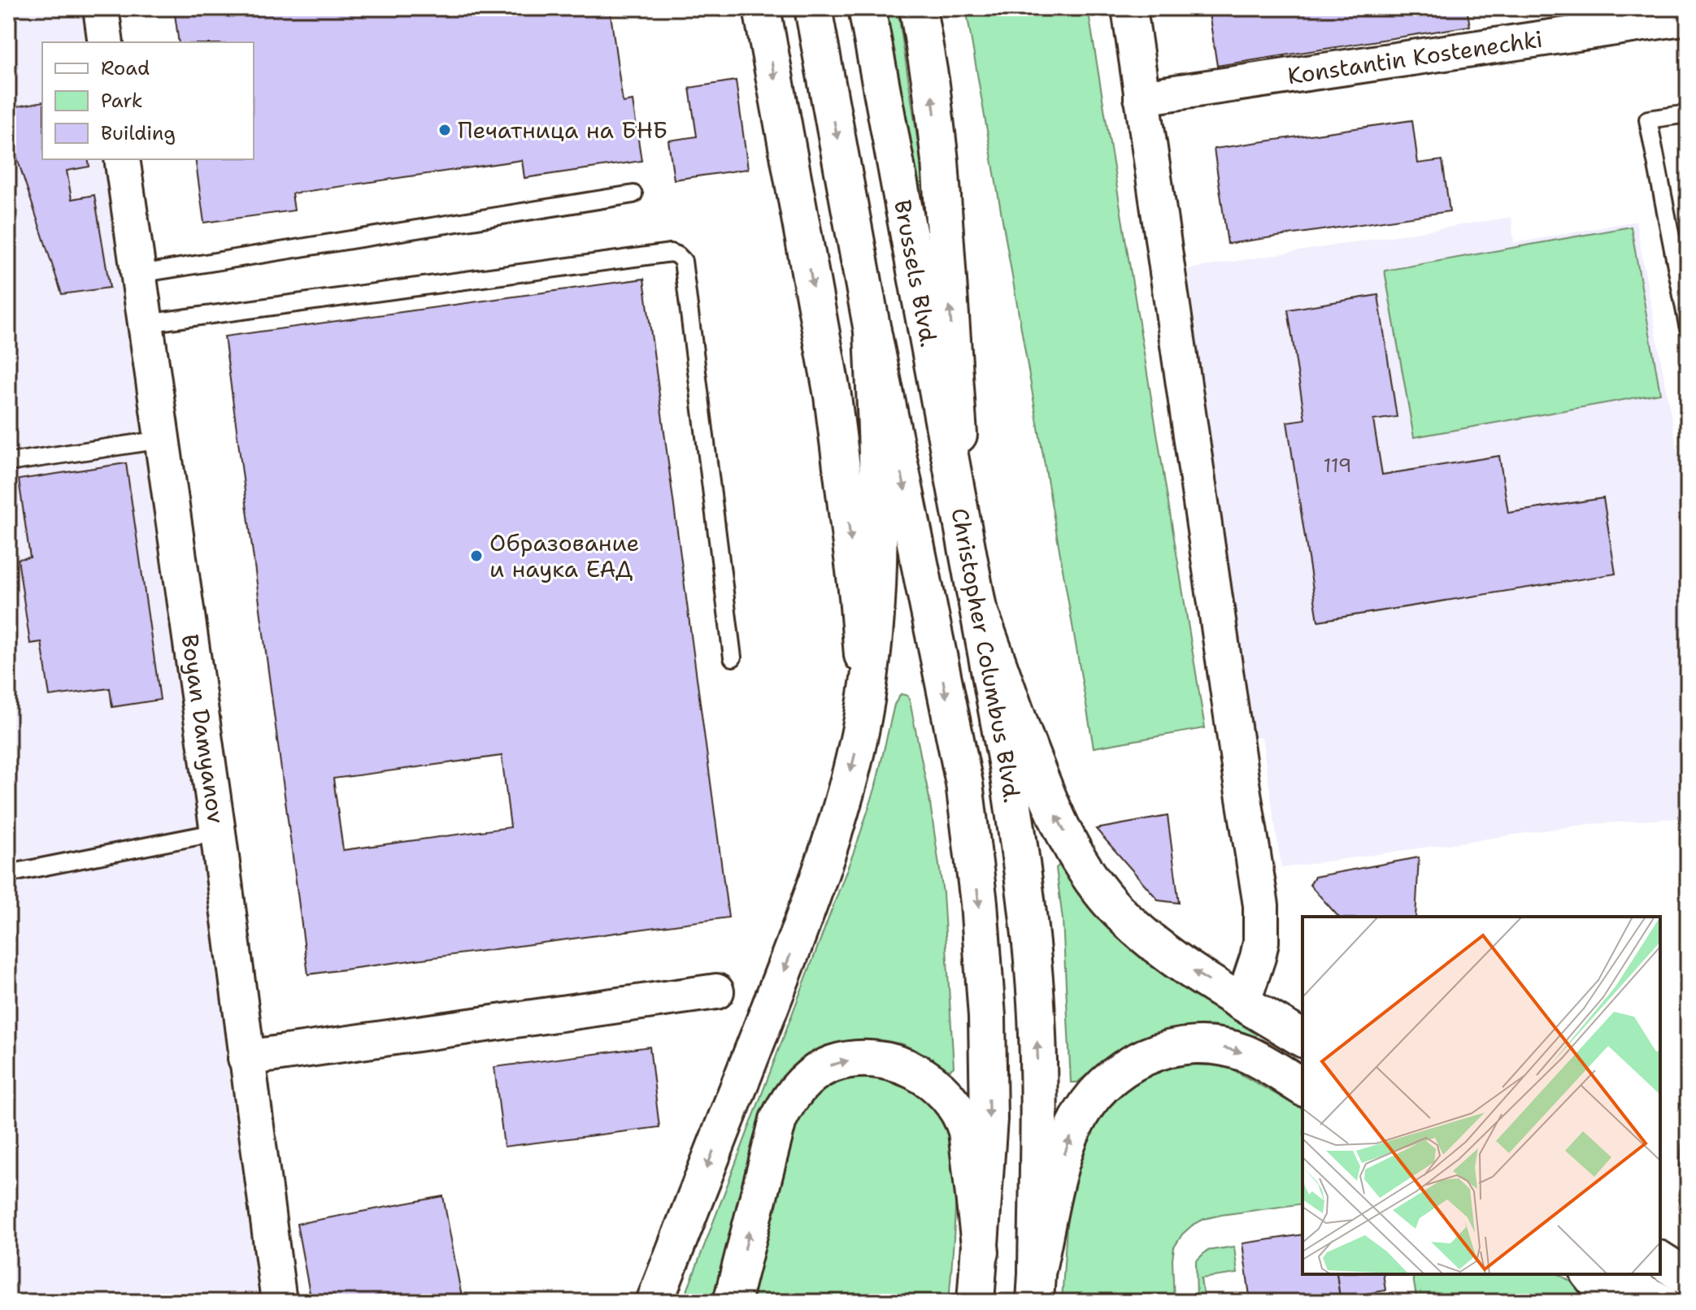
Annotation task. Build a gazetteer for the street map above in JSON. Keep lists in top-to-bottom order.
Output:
{
  "streets": {
    "main road": ["Brussels Blvd.", "Christopher Columbus Blvd."],
    "street": ["Konstantin Kostenechki", "Boyan Damyanov"]
  },
  "crossings": [
    ["Brussels Blvd.", "Christopher Columbus Blvd."]
  ],
  "places": ["Печатница на БНБ", "Образование и наука ЕАД"],
  "house_numbers": ["119"],
  "legend": ["Road", "Park", "Building"]
}
